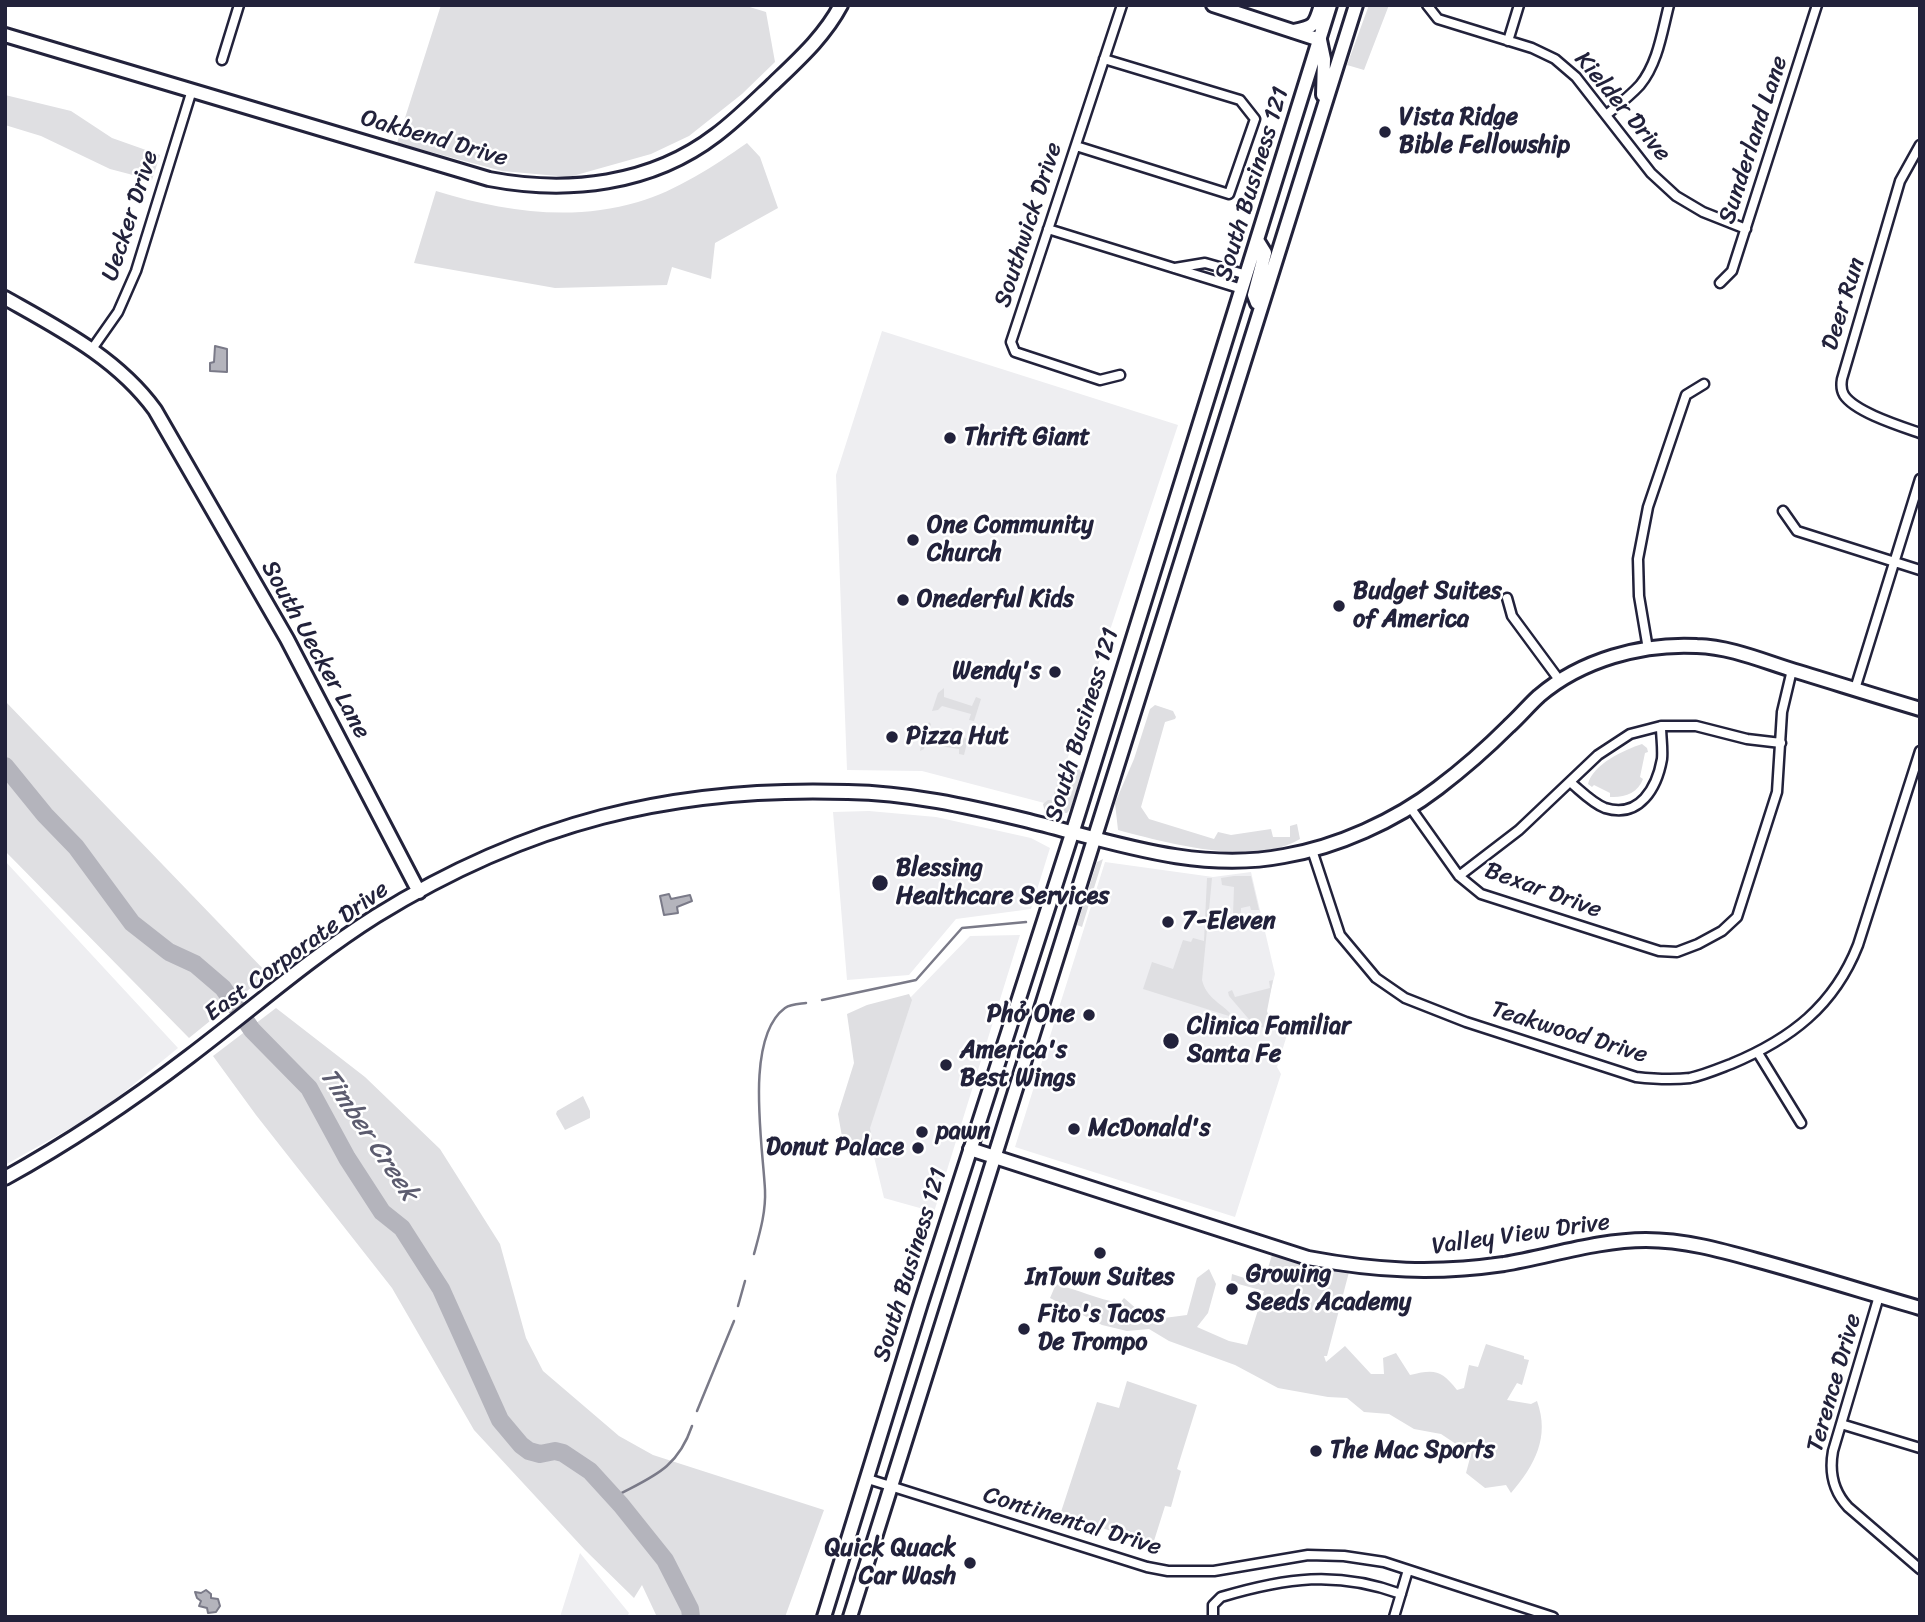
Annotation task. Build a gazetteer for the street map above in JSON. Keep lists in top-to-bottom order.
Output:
{
  "streets": {
    "main road": [
      "Oakbend Drive",
      "South Business 121",
      "South Uecker Lane",
      "East Corporate Drive",
      "Valley View Drive"
    ],
    "street": [
      "Kielder Drive",
      "Sunderland Lane",
      "Uecker Drive",
      "Southwick Drive",
      "Deer Run",
      "Bexar Drive",
      "Teakwood Drive",
      "Terence Drive",
      "Continental Drive"
    ]
  },
  "crossings": [
    ["Kielder Drive", "Sunderland Lane"],
    ["Oakbend Drive", "Uecker Drive"],
    ["South Business 121", "East Corporate Drive"],
    ["South Business 121", "Valley View Drive"],
    ["South Business 121", "Continental Drive"],
    ["Uecker Drive", "South Uecker Lane"],
    ["South Uecker Lane", "East Corporate Drive"],
    ["Bexar Drive", "East Corporate Drive"],
    ["East Corporate Drive", "Teakwood Drive"],
    ["Valley View Drive", "Terence Drive"]
  ],
  "water": ["Timber Creek"],
  "places": [
    "Vista Ridge Bible Fellowship",
    "Thrift Giant",
    "One Community Church",
    "Onederful Kids",
    "Budget Suites of America",
    "Wendy's",
    "Pizza Hut",
    "Blessing Healthcare Services",
    "7-Eleven",
    "Phở One",
    "Clinica Familiar Santa Fe",
    "America's Best Wings",
    "McDonald's",
    "pawn",
    "Donut Palace",
    "InTown Suites",
    "Growing Seeds Academy",
    "Fito's Tacos De Trompo",
    "The Mac Sports",
    "Quick Quack Car Wash"
  ]
}
